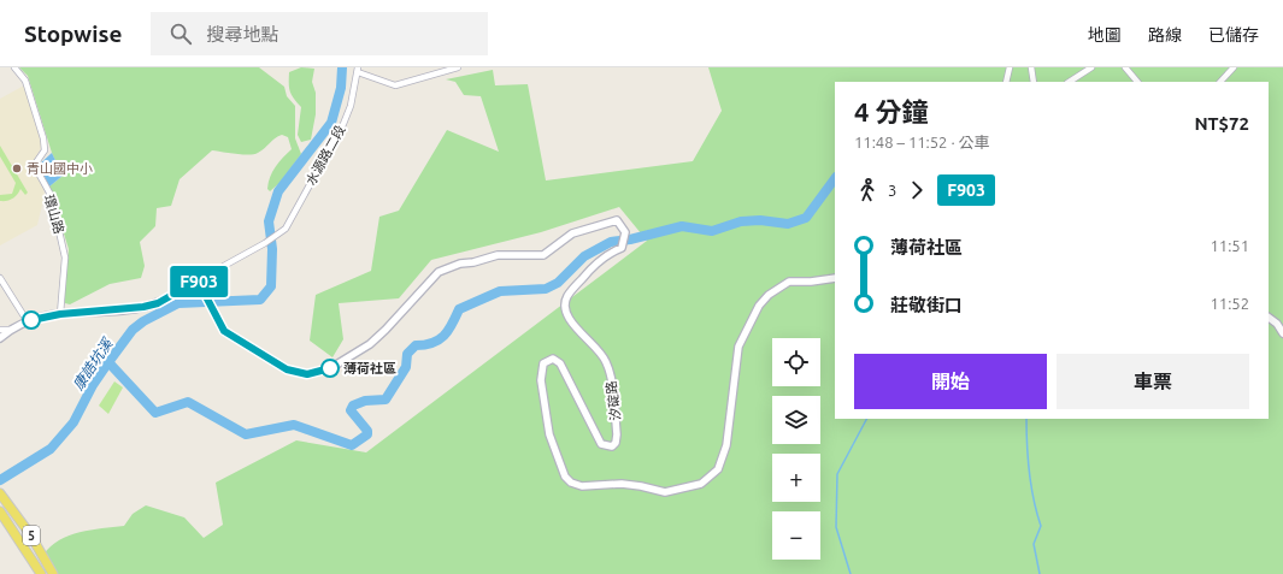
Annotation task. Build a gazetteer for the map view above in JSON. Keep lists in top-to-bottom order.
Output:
{
  "streets": {
    "main road": ["5"],
    "street": ["水源路二段", "環山路", "汐碇路"]
  },
  "crossings": [
    ["水源路二段", "汐碇路"]
  ],
  "water": ["康誥坑溪"],
  "places": ["青山國中小", "薄荷社區"],
  "lines": ["bus line F903"],
  "page": {
    "header": "Stopwise",
    "search": "搜尋地點",
    "nav": ["地圖", "路線", "已儲存"],
    "on_map": "F903",
    "heading": ["4 分鐘", "11:48 – 11:52 · 公車", "NT$72"],
    "legs": ["3", "F903"],
    "list": [
      {
        "name": "薄荷社區",
        "value": "11:51"
      },
      {
        "name": "莊敬街口",
        "value": "11:52"
      }
    ],
    "map_buttons": ["+", "−"],
    "buttons": ["開始", "車票"]
  }
}
